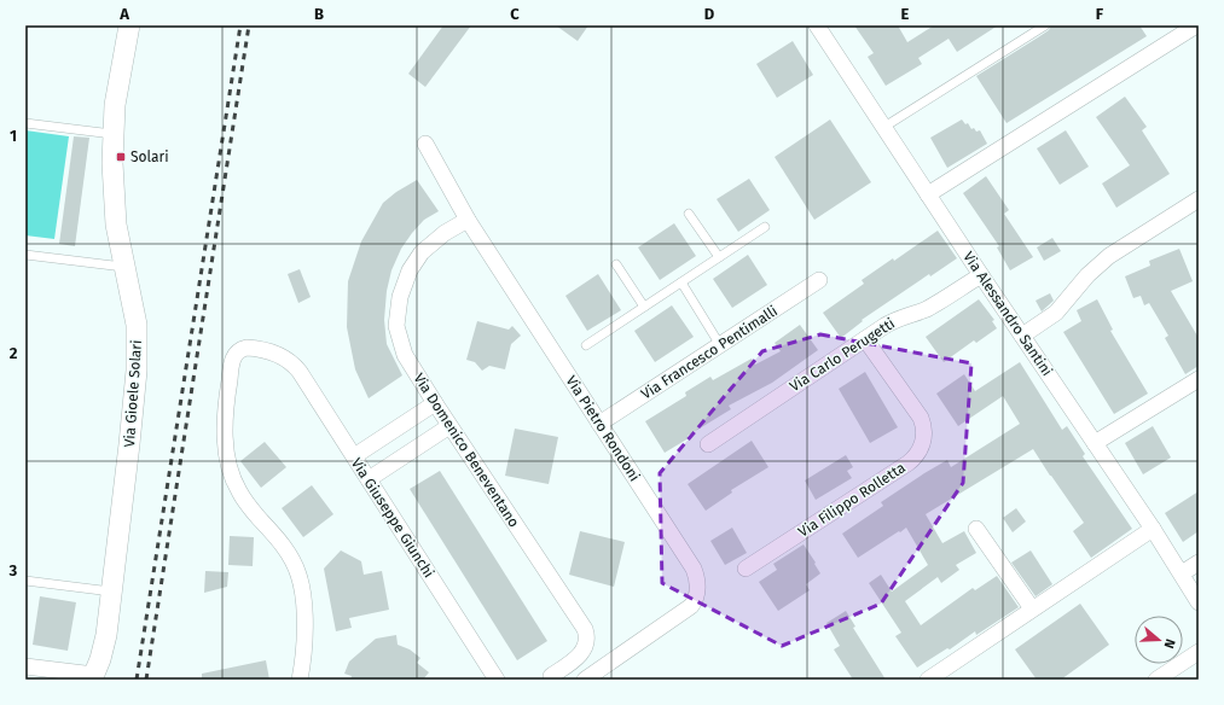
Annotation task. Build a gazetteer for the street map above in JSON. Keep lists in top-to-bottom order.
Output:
{
  "streets": {
    "street": [
      "Via Alessandro Santini",
      "Via Francesco Pentimalli",
      "Via Carlo Perugetti",
      "Via Gioele Solari",
      "Via Pietro Rondoni",
      "Via Domenico Beneventano",
      "Via Filippo Rolletta",
      "Via Giuseppe Giunchi"
    ]
  },
  "crossings": [
    ["Via Alessandro Santini", "Via Carlo Perugetti"],
    ["Via Francesco Pentimalli", "Via Pietro Rondoni"],
    ["Via Carlo Perugetti", "Via Filippo Rolletta"],
    ["Via Pietro Rondoni", "Via Domenico Beneventano"]
  ],
  "places": {
    "transit": ["Solari"]
  },
  "north": "right",
  "grid": {
    "columns": [
      "A",
      "B",
      "C",
      "D",
      "E",
      "F"
    ],
    "rows": ["1", "2", "3"]
  }
}
